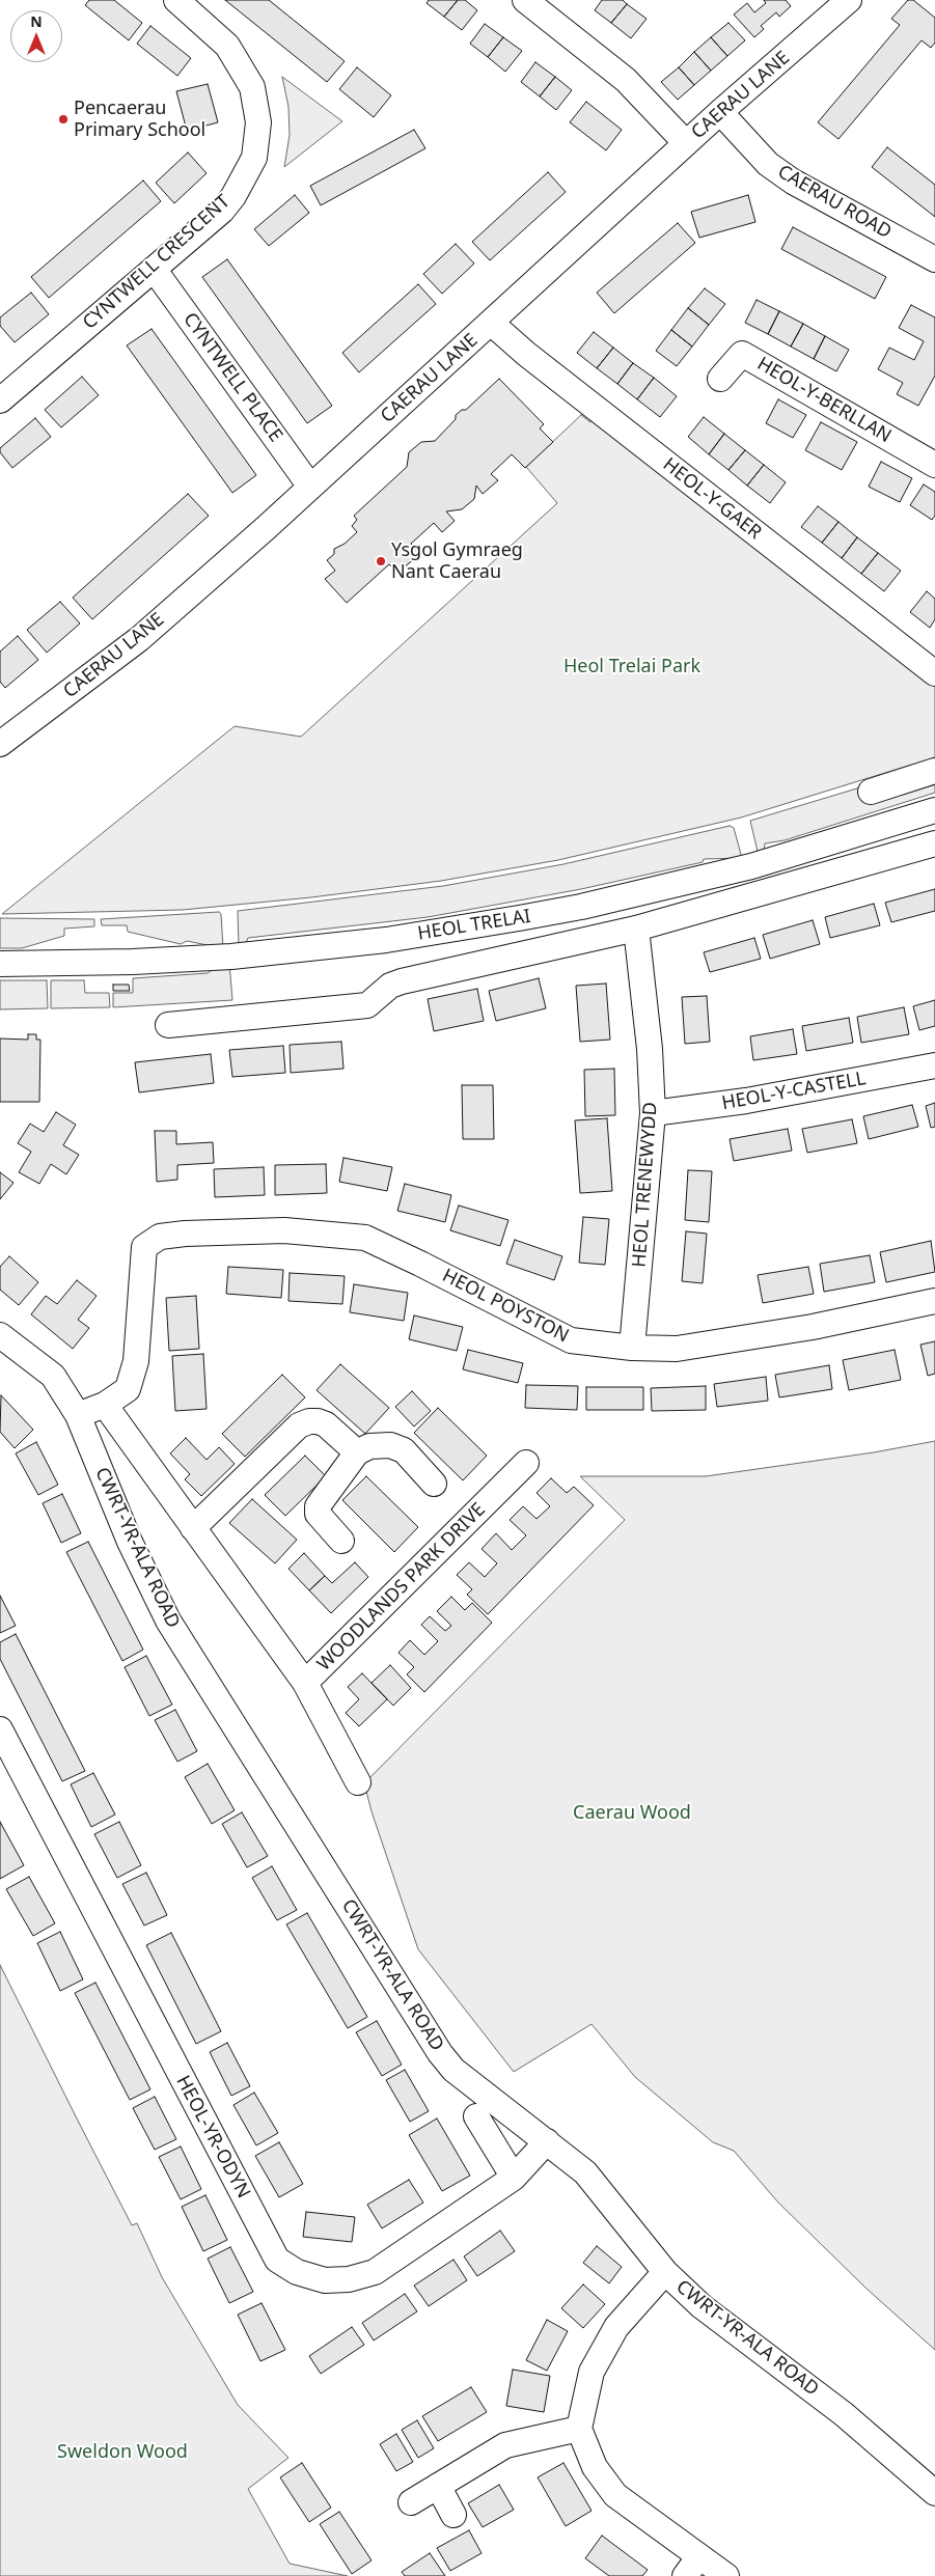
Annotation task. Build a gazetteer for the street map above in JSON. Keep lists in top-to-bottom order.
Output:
{
  "streets": {
    "street": [
      "CAERAU LANE",
      "CAERAU ROAD",
      "CYNTWELL CRESCENT",
      "CYNTWELL PLACE",
      "HEOL-Y-BERLLAN",
      "HEOL-Y-GAER",
      "HEOL TRELAI",
      "HEOL-Y-CASTELL",
      "HEOL TRENEWYDD",
      "HEOL POYSTON",
      "CWRT-YR-ALA ROAD",
      "WOODLANDS PARK DRIVE",
      "HEOL-YR-ODYN"
    ]
  },
  "crossings": [
    ["CAERAU LANE", "CAERAU ROAD"],
    ["CAERAU LANE", "CYNTWELL PLACE"],
    ["CAERAU LANE", "HEOL-Y-GAER"],
    ["CYNTWELL CRESCENT", "CYNTWELL PLACE"],
    ["HEOL TRELAI", "HEOL TRENEWYDD"],
    ["HEOL-Y-CASTELL", "HEOL TRENEWYDD"],
    ["HEOL TRENEWYDD", "HEOL POYSTON"],
    ["CWRT-YR-ALA ROAD", "HEOL-YR-ODYN"]
  ],
  "parks": ["Heol Trelai Park", "Caerau Wood", "Sweldon Wood"],
  "places": ["Pencaerau Primary School", "Ysgol Gymraeg Nant Caerau"],
  "north": "top"
}
